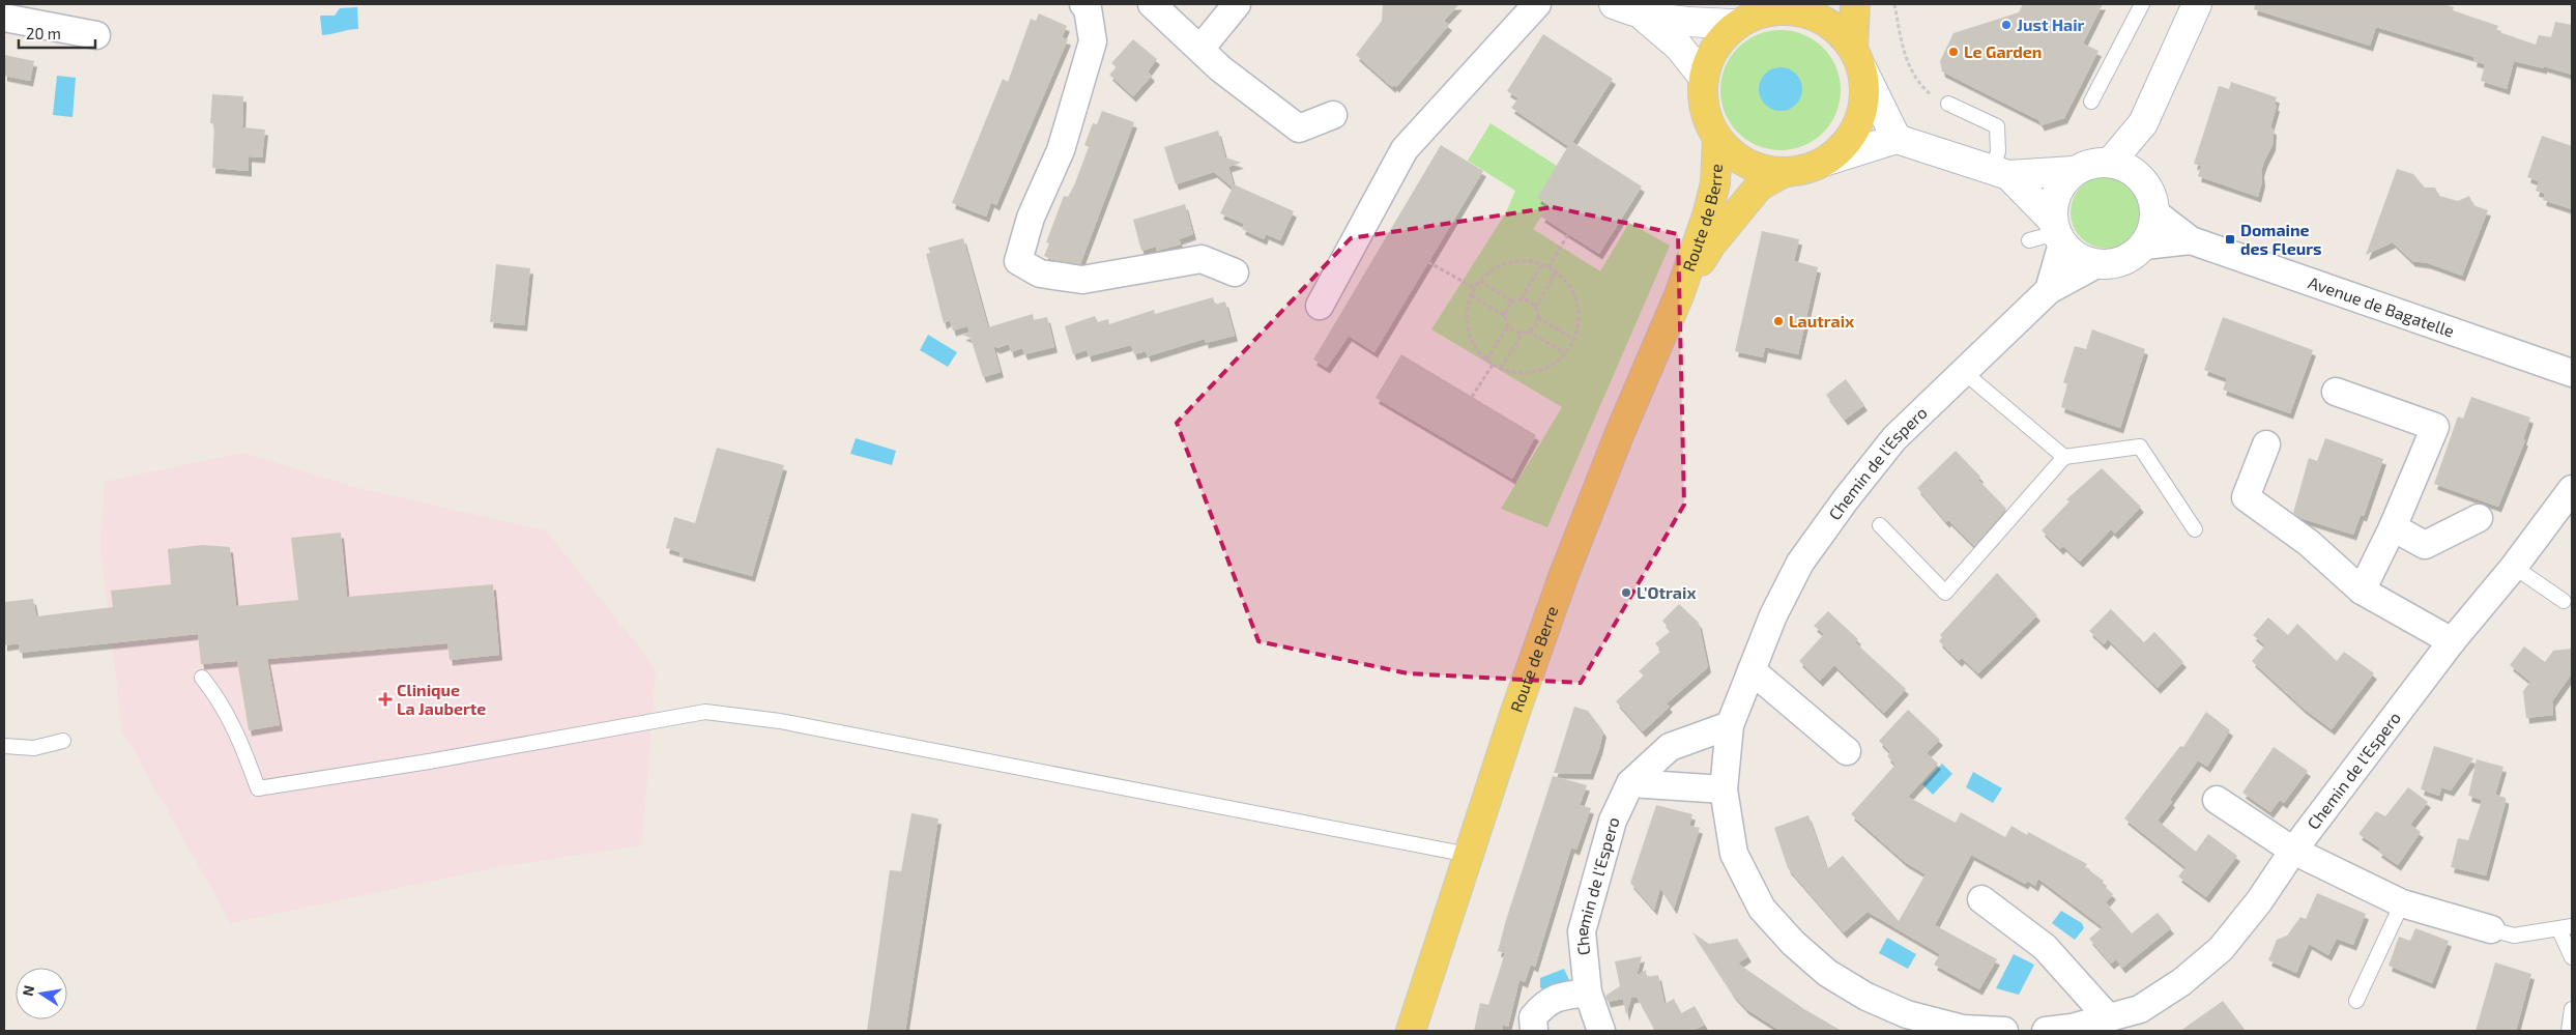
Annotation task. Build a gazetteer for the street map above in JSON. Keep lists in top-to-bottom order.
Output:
{
  "streets": {
    "main road": ["Route de Berre"],
    "street": ["Avenue de Bagatelle", "Chemin de l'Espero"]
  },
  "crossings": [
    ["Avenue de Bagatelle", "Chemin de l'Espero"]
  ],
  "places": {
    "other": [
      "Just Hair",
      "Le Garden",
      "Lautraix",
      "L'Otraix"
    ],
    "transit": ["Domaine des Fleurs"],
    "health": ["Clinique La Jauberte"]
  },
  "scale_bar": "20 m",
  "north": "left"
}
